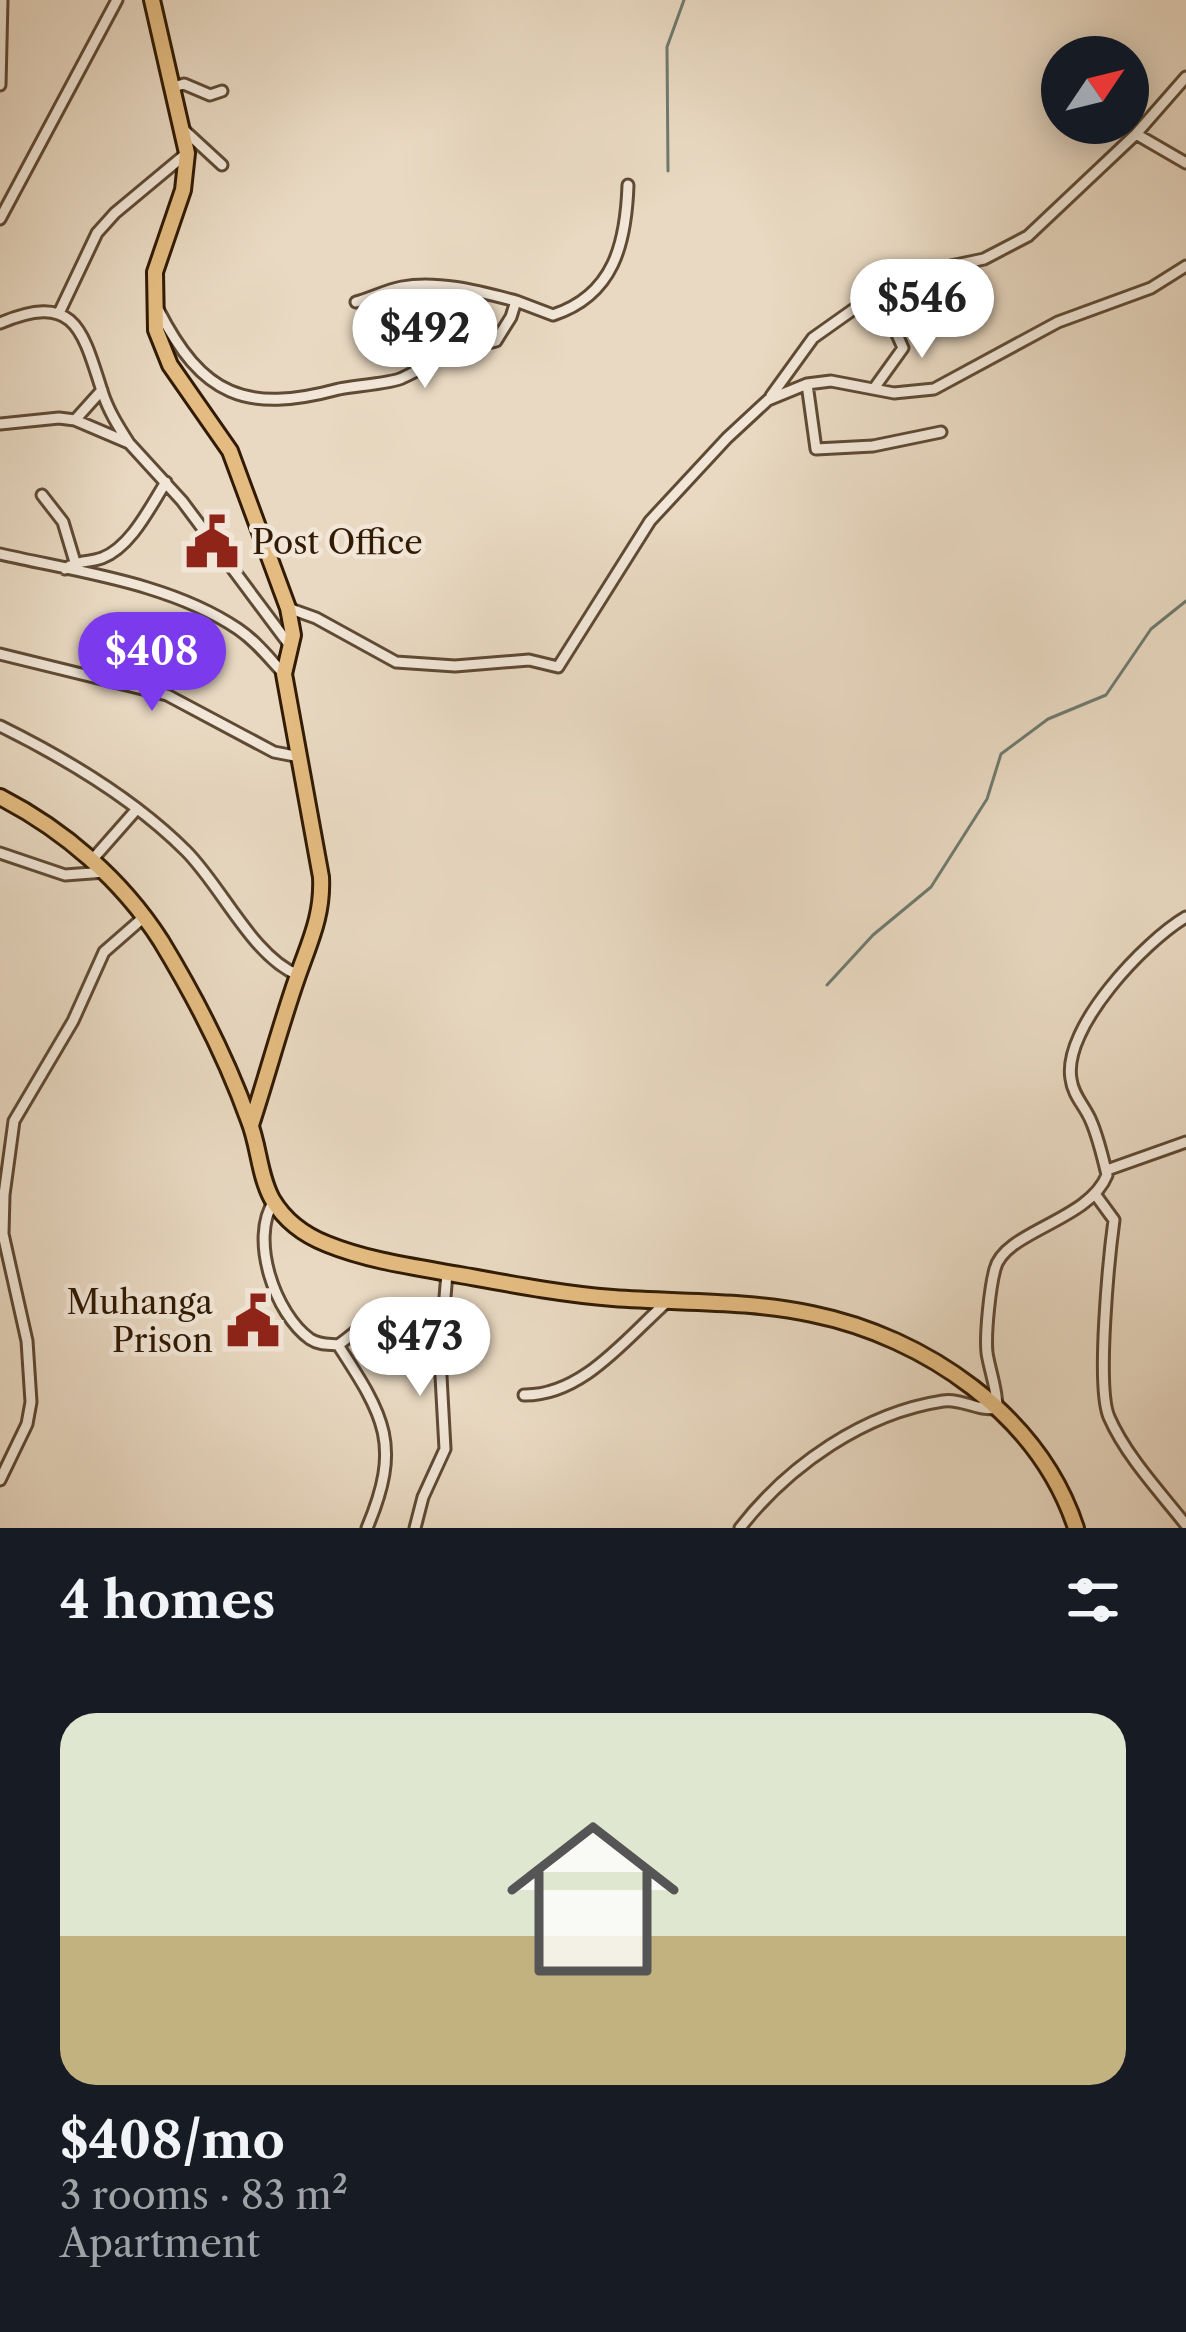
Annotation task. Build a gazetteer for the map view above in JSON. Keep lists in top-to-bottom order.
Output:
{
  "places": {
    "public building": ["Post Office", "Muhanga Prison"]
  },
  "north": "top right",
  "page": {
    "price": [
      "$546",
      "$492",
      "$408",
      "$473"
    ],
    "heading": "4 homes",
    "list": [
      {
        "name": "$408/mo",
        "note": "3 rooms · 83 m² · Apartment"
      }
    ]
  }
}
